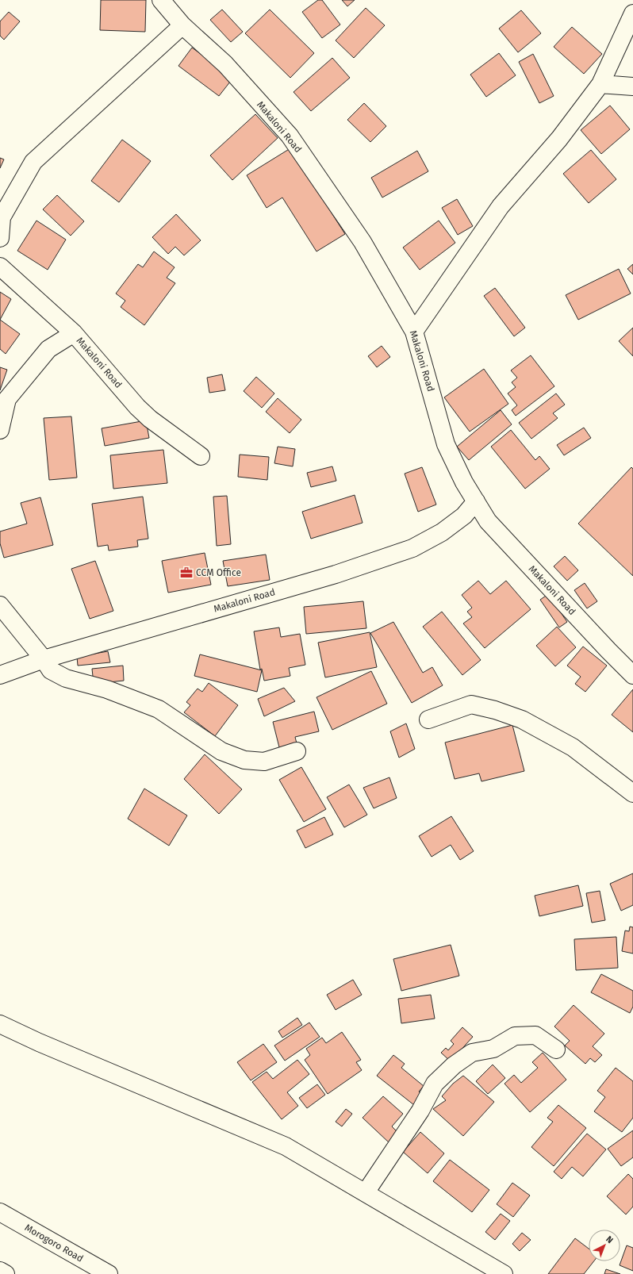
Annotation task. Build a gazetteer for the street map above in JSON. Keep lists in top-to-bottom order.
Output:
{
  "streets": {
    "main road": ["Makaloni Road", "Morogoro Road"]
  },
  "places": {
    "office": ["CCM Office"]
  },
  "north": "top right"
}
